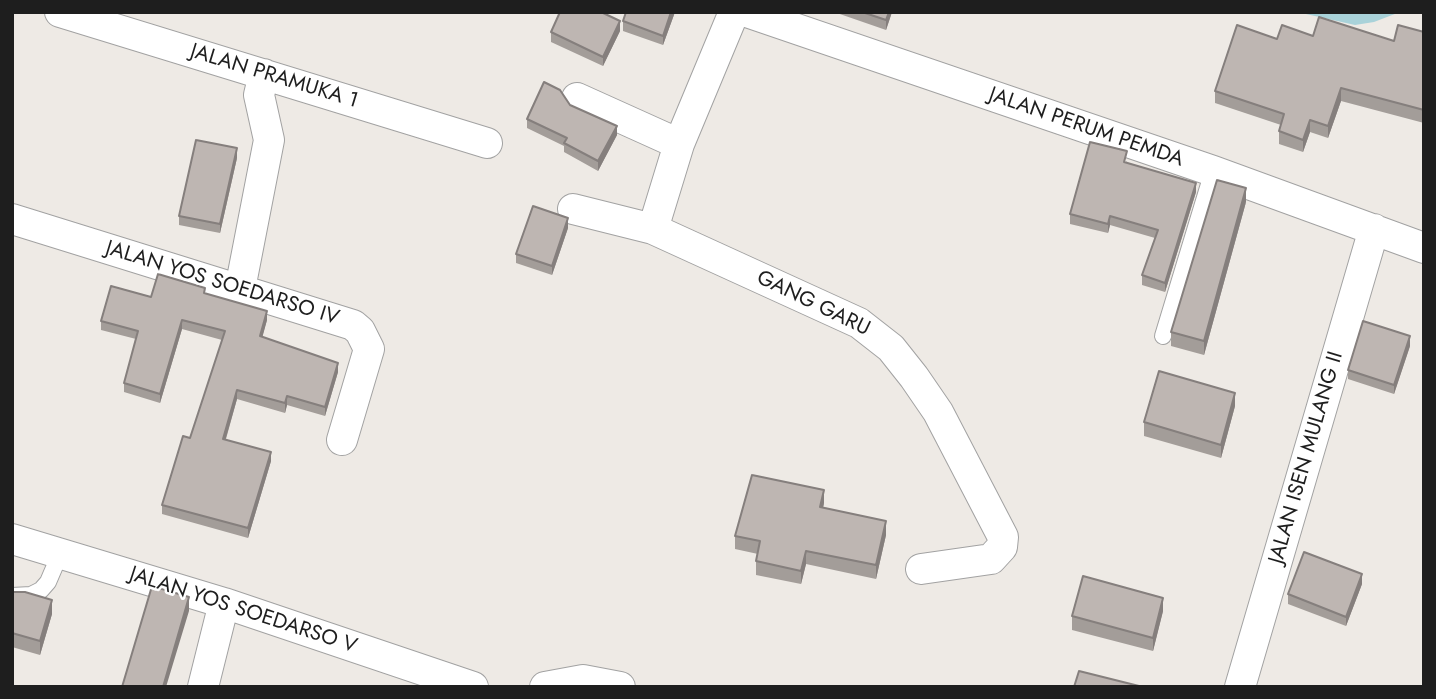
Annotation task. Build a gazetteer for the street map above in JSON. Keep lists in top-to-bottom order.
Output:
{
  "streets": {
    "street": [
      "JALAN PRAMUKA 1",
      "JALAN PERUM PEMDA",
      "JALAN YOS SOEDARSO IV",
      "GANG GARU",
      "JALAN ISEN MULANG II",
      "JALAN YOS SOEDARSO V"
    ]
  },
  "crossings": [
    ["JALAN PERUM PEMDA", "JALAN ISEN MULANG II"]
  ]
}
